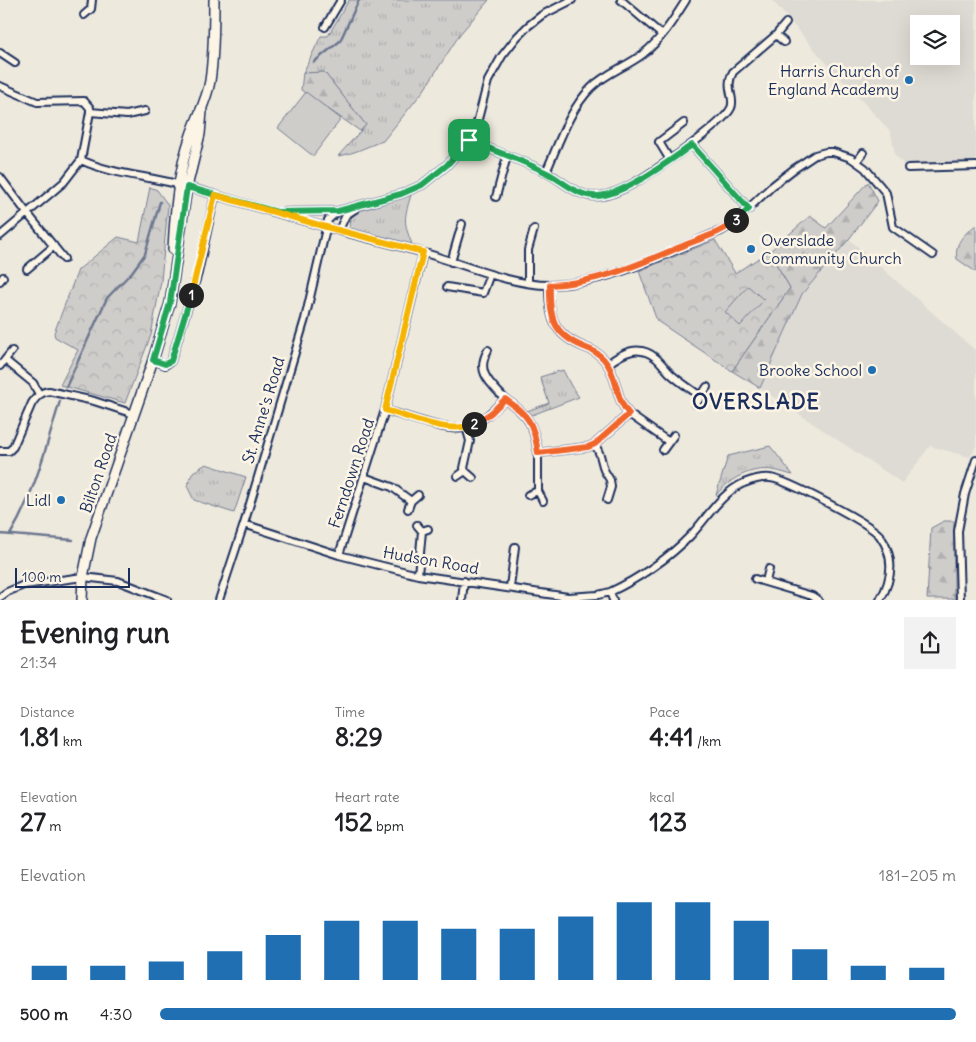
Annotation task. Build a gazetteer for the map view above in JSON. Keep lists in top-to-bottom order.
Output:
{
  "streets": {
    "main road": ["Bilton Road"],
    "street": ["St. Anne's Road", "Ferndown Road", "Hudson Road"]
  },
  "crossings": [
    ["St. Anne's Road", "Hudson Road"],
    ["Ferndown Road", "Hudson Road"]
  ],
  "districts": ["OVERSLADE"],
  "places": [
    "Harris Church of England Academy",
    "Overslade Community Church",
    "Brooke School",
    "Lidl"
  ],
  "scale_bar": "100 m",
  "page": {
    "pins": ["3", "1", "2"],
    "scale": "100 m",
    "heading": ["Evening run", "21:34"],
    "stats": [
      ["Distance", "1.81 km"],
      ["Time", "8:29"],
      ["Pace", "4:41 /km"],
      ["Elevation", "27 m"],
      ["Heart rate", "152 bpm"],
      ["kcal", "123"]
    ],
    "chart": ["Elevation", "181–205 m"],
    "list": [
      {
        "name": "500 m",
        "note": "4:30"
      }
    ]
  }
}
